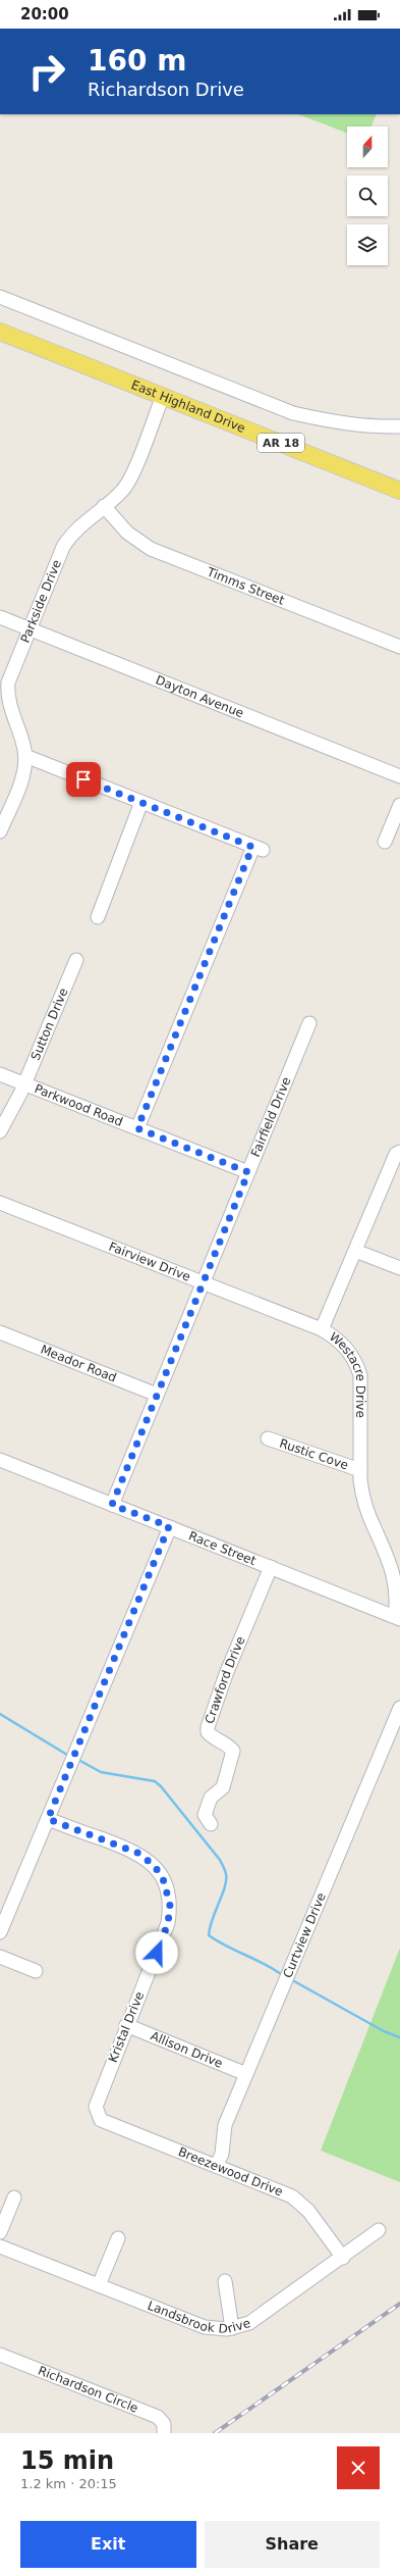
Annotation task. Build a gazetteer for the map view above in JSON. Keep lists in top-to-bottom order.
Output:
{
  "streets": {
    "main road": ["East Highland Drive", "AR 18"],
    "street": [
      "Timms Street",
      "Parkside Drive",
      "Dayton Avenue",
      "Sutton Drive",
      "Parkwood Road",
      "Fairfield Drive",
      "Fairview Drive",
      "Meador Road",
      "Westacre Drive",
      "Rustic Cove",
      "Race Street",
      "Crawford Drive",
      "Curtview Drive",
      "Kristal Drive",
      "Allison Drive",
      "Breezewood Drive",
      "Landsbrook Drive",
      "Richardson Circle"
    ]
  },
  "crossings": [
    ["East Highland Drive", "Parkside Drive"],
    ["Timms Street", "Parkside Drive"],
    ["Parkside Drive", "Dayton Avenue"],
    ["Sutton Drive", "Parkwood Road"],
    ["Parkwood Road", "Fairfield Drive"],
    ["Fairfield Drive", "Fairview Drive"],
    ["Fairfield Drive", "Meador Road"],
    ["Fairfield Drive", "Race Street"],
    ["Fairview Drive", "Westacre Drive"],
    ["Westacre Drive", "Rustic Cove"],
    ["Westacre Drive", "Race Street"],
    ["Race Street", "Crawford Drive"],
    ["Curtview Drive", "Allison Drive"],
    ["Curtview Drive", "Breezewood Drive"],
    ["Kristal Drive", "Allison Drive"],
    ["Kristal Drive", "Breezewood Drive"],
    ["Breezewood Drive", "Landsbrook Drive"]
  ],
  "north": "top",
  "page": {
    "status": "20:00",
    "turn": ["160 m", "Richardson Drive"],
    "heading": ["15 min", "1.2 km · 20:15"],
    "buttons": ["Exit", "Share"]
  }
}
